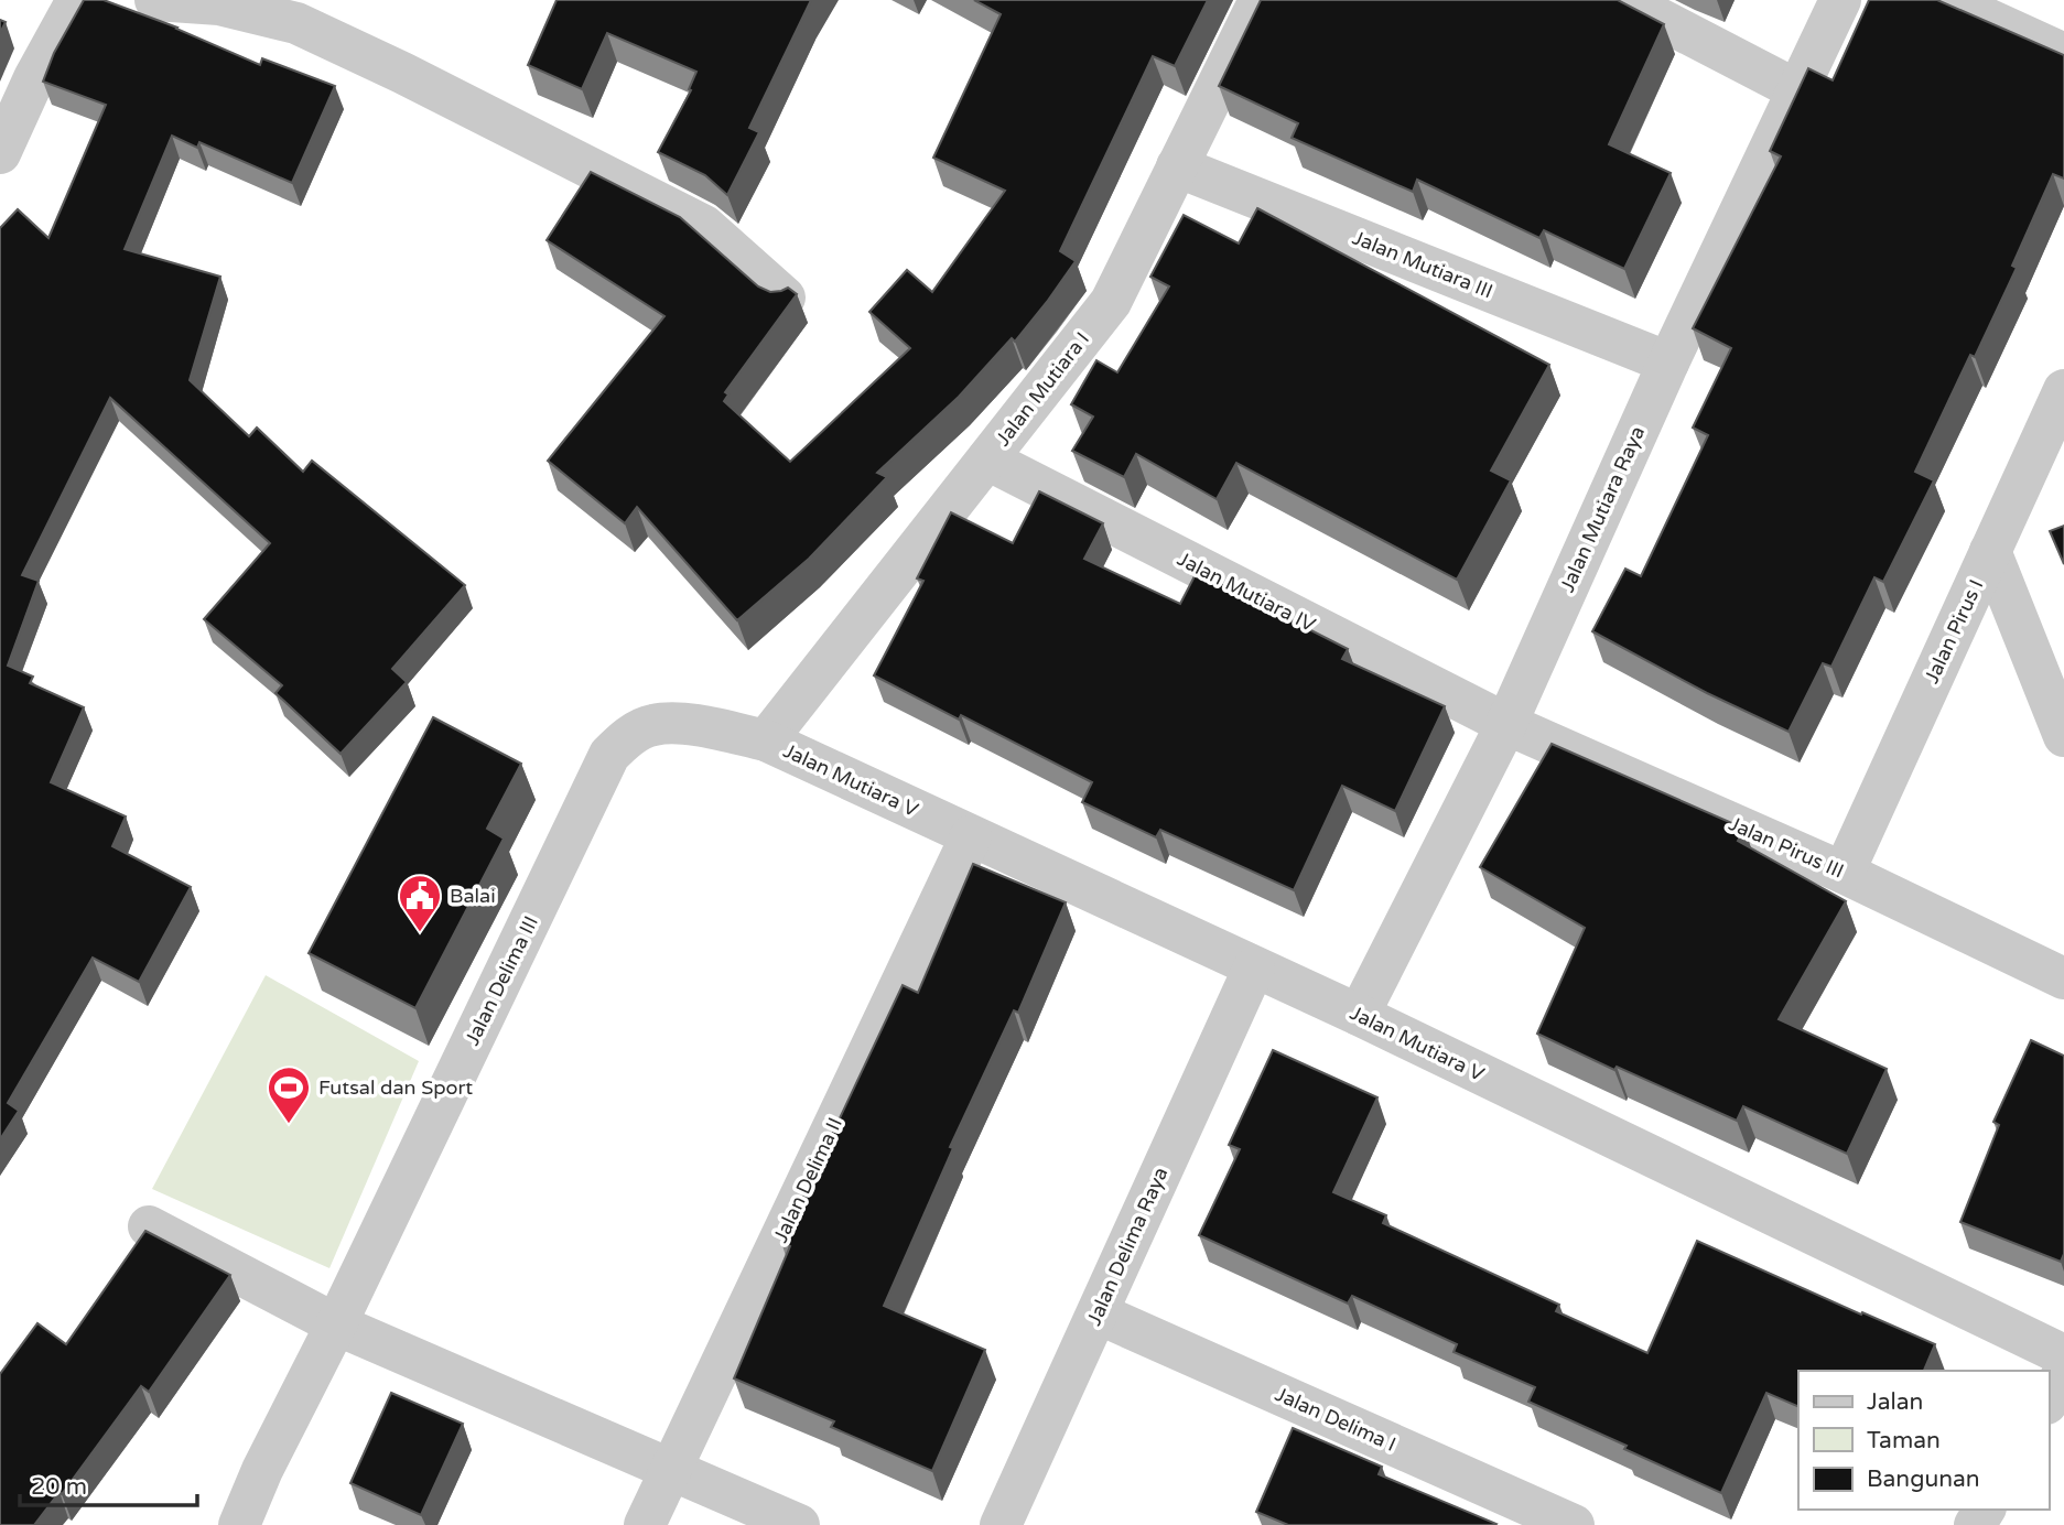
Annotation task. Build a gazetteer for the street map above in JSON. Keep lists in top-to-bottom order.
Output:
{
  "streets": {
    "street": [
      "Jalan Mutiara III",
      "Jalan Mutiara I",
      "Jalan Mutiara Raya",
      "Jalan Mutiara IV",
      "Jalan Pirus I",
      "Jalan Mutiara V",
      "Jalan Pirus III",
      "Jalan Delima III",
      "Jalan Delima II",
      "Jalan Delima Raya",
      "Jalan Delima I"
    ]
  },
  "crossings": [
    ["Jalan Mutiara III", "Jalan Mutiara I"],
    ["Jalan Mutiara III", "Jalan Mutiara Raya"],
    ["Jalan Mutiara I", "Jalan Mutiara IV"],
    ["Jalan Mutiara I", "Jalan Mutiara V"],
    ["Jalan Mutiara I", "Jalan Delima III"],
    ["Jalan Mutiara Raya", "Jalan Mutiara IV"],
    ["Jalan Mutiara Raya", "Jalan Mutiara V"],
    ["Jalan Mutiara Raya", "Jalan Pirus III"],
    ["Jalan Mutiara IV", "Jalan Pirus III"],
    ["Jalan Pirus I", "Jalan Pirus III"],
    ["Jalan Mutiara V", "Jalan Delima III"],
    ["Jalan Mutiara V", "Jalan Delima II"],
    ["Jalan Mutiara V", "Jalan Delima Raya"],
    ["Jalan Delima Raya", "Jalan Delima I"]
  ],
  "places": {
    "public building": ["Balai"],
    "sports": ["Futsal dan Sport"]
  },
  "legend": ["Jalan", "Taman", "Bangunan"],
  "scale_bar": "20 m"
}
